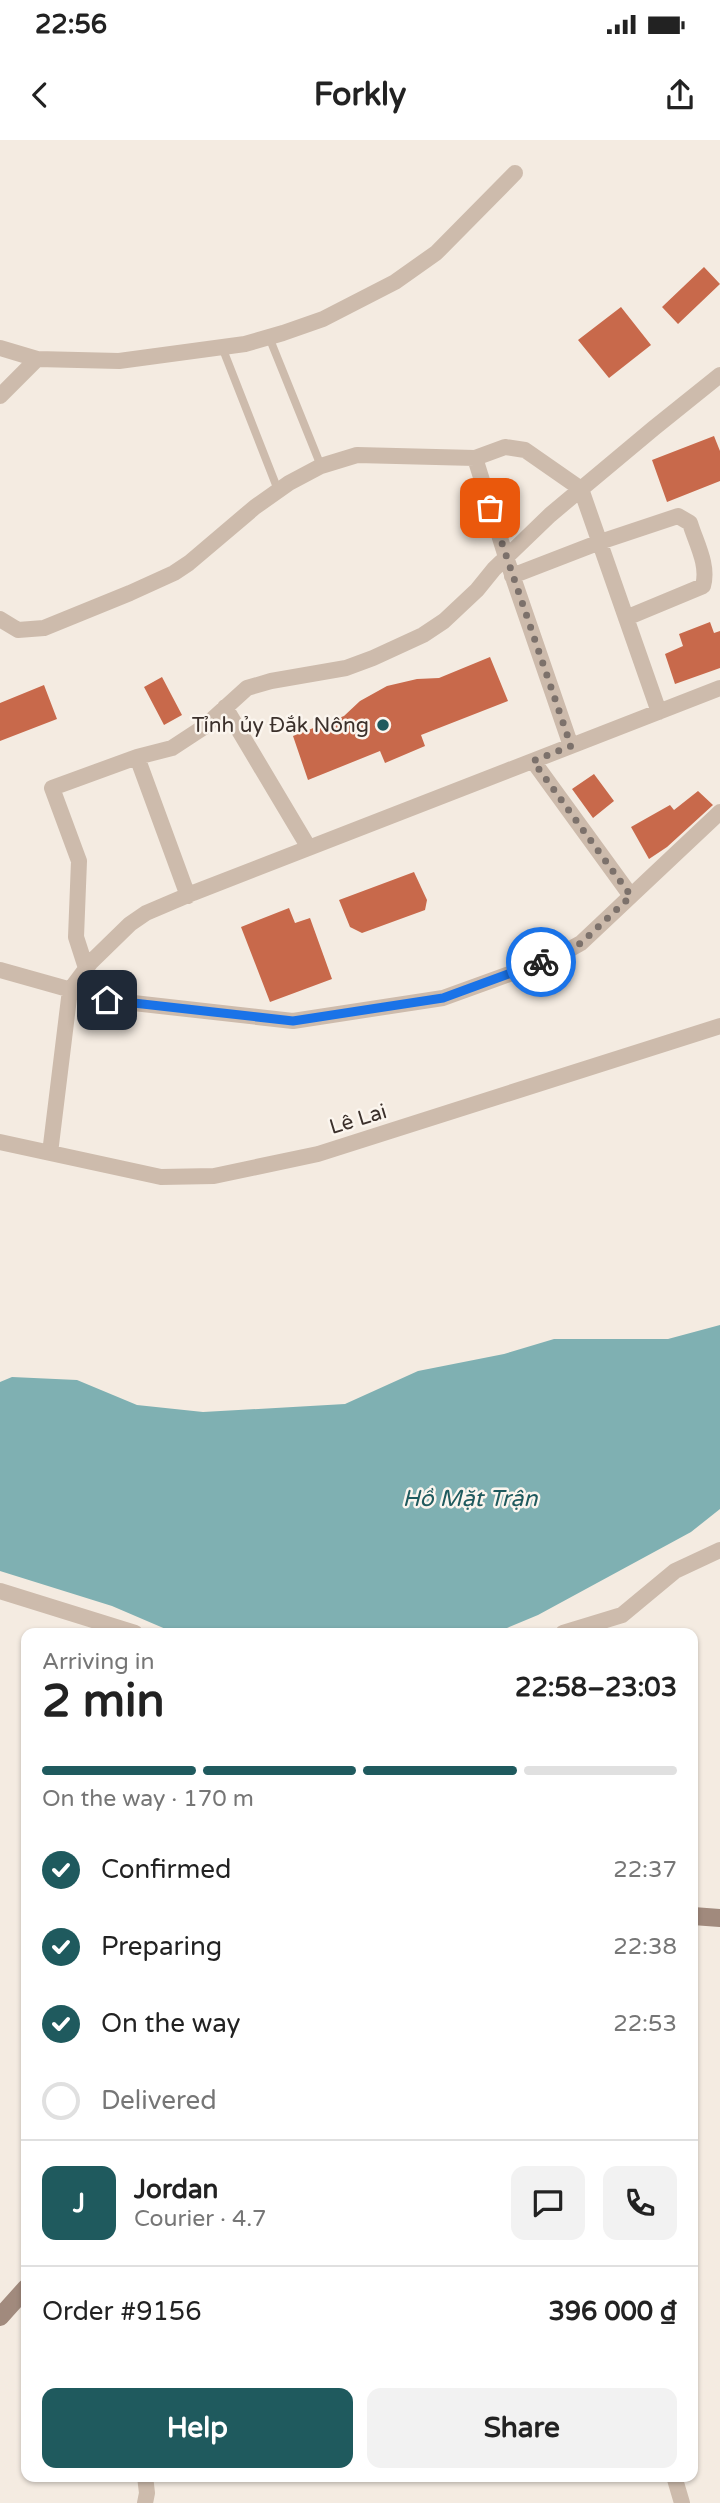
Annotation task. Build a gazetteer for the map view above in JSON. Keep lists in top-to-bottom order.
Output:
{
  "streets": {
    "street": ["Lê Lai"]
  },
  "water": ["Hồ Mặt Trận"],
  "places": ["Tỉnh ủy Đắk Nông"],
  "page": {
    "status": "22:56",
    "header": "Forkly",
    "heading": ["2 min", "Arriving in", "22:58–23:03"],
    "panel": [
      "Jordan",
      "Courier · 4.7",
      "Order #9156",
      "396 000 ₫"
    ],
    "bar": "On the way · 170 m",
    "list": [
      ["Confirmed", "22:37"],
      ["Preparing", "22:38"],
      ["On the way", "22:53"],
      "Delivered"
    ],
    "round": "J",
    "buttons": ["Help", "Share"]
  }
}
